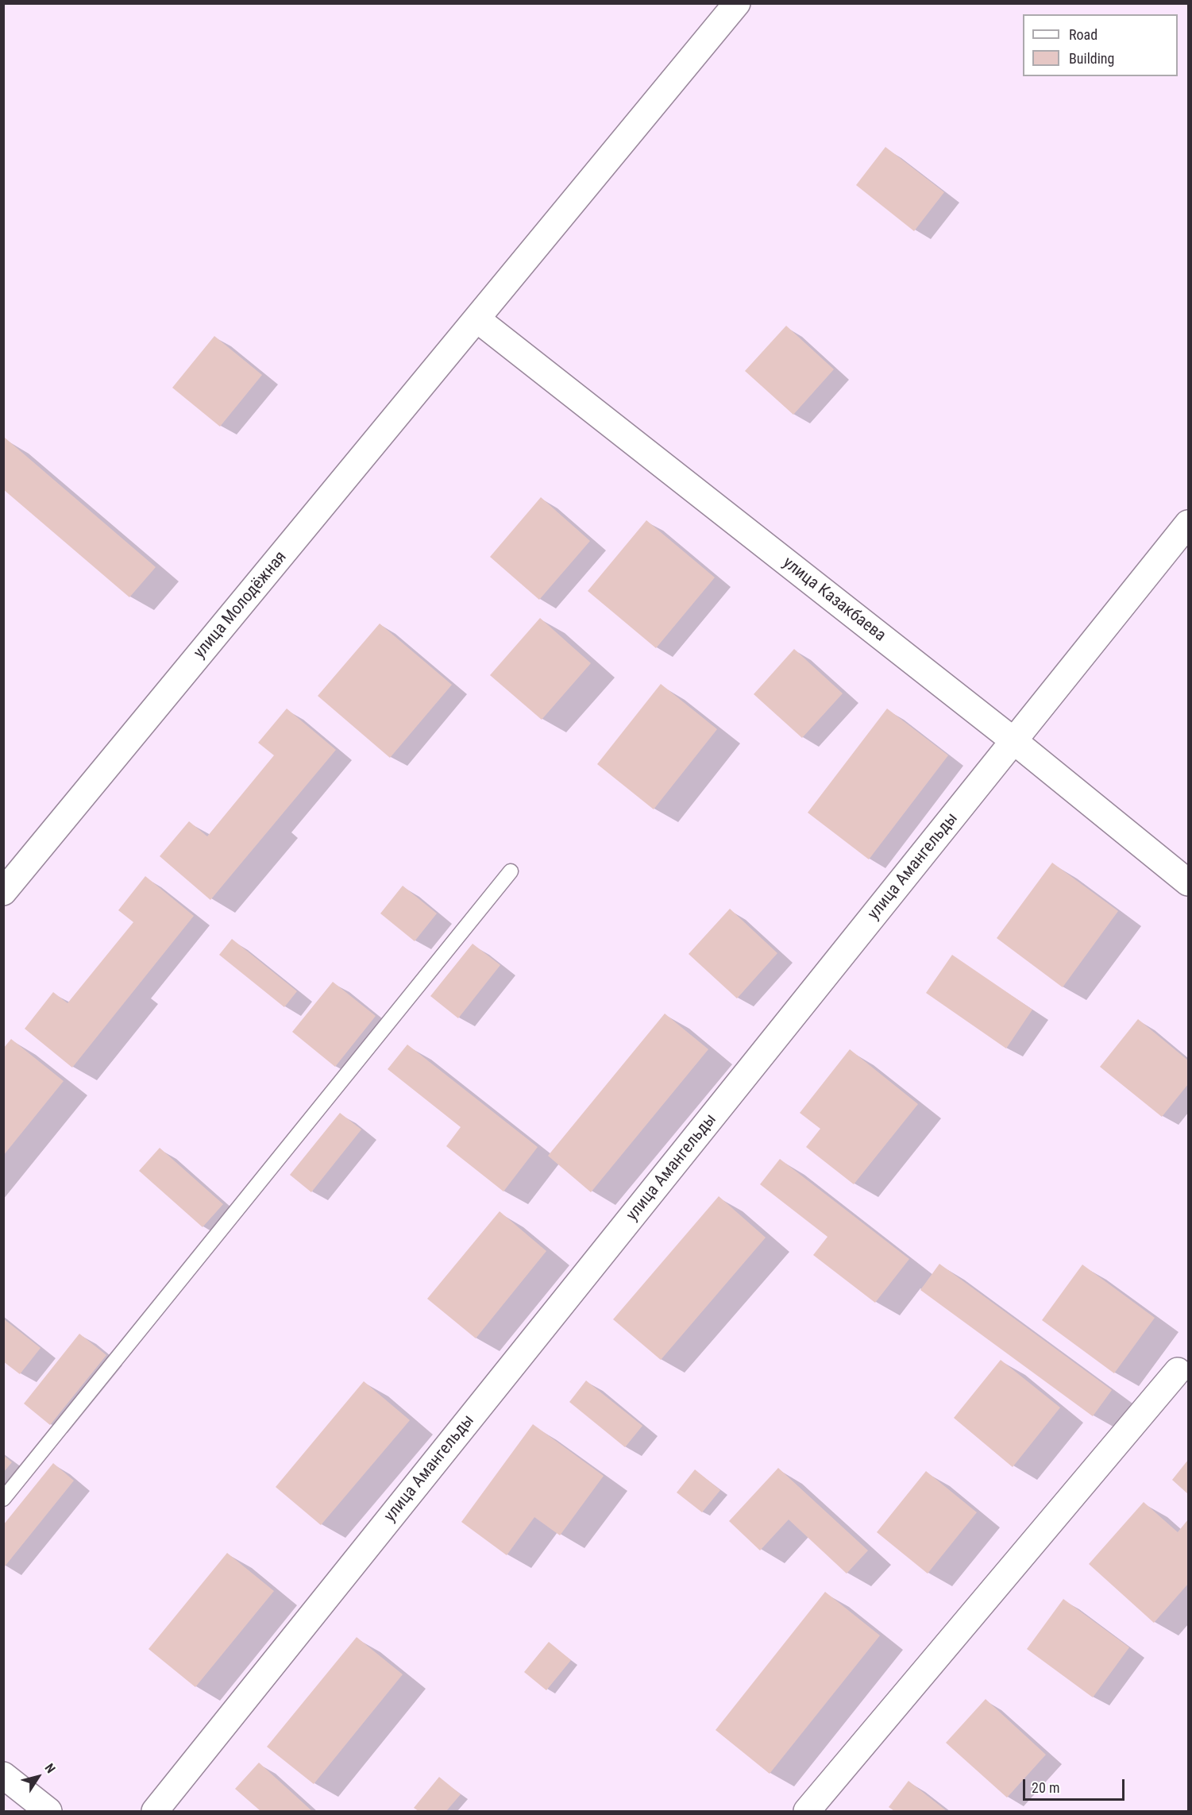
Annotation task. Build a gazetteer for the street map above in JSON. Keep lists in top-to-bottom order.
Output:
{
  "streets": {
    "street": ["улица Казакбаева", "улица Молодёжная", "улица Амангельды"]
  },
  "crossings": [
    ["улица Казакбаева", "улица Молодёжная"],
    ["улица Казакбаева", "улица Амангельды"]
  ],
  "legend": ["Road", "Building"],
  "scale_bar": "20 m",
  "north": "top right"
}
